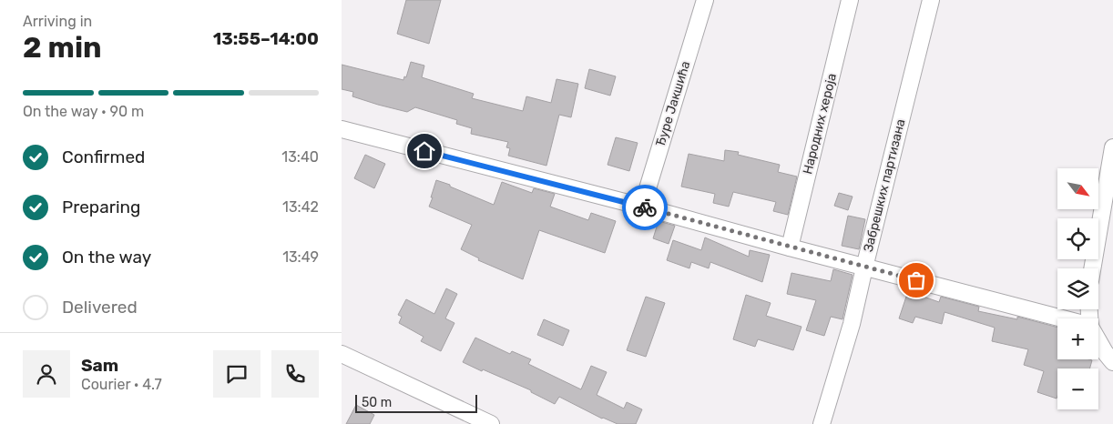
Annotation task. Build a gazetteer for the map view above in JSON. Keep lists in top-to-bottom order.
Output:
{
  "streets": {
    "street": ["Ђуре Јакшића", "Народних хероја", "Забрешких партизана"]
  },
  "scale_bar": "50 m",
  "north": "bottom right",
  "page": {
    "heading": ["2 min", "Arriving in", "13:55–14:00"],
    "panel": ["Sam", "Courier · 4.7"],
    "bar": "On the way · 90 m",
    "list": [
      ["Confirmed", "13:40"],
      ["Preparing", "13:42"],
      ["On the way", "13:49"],
      "Delivered"
    ],
    "map_buttons": ["+", "−"],
    "scale": "50 m"
  }
}
